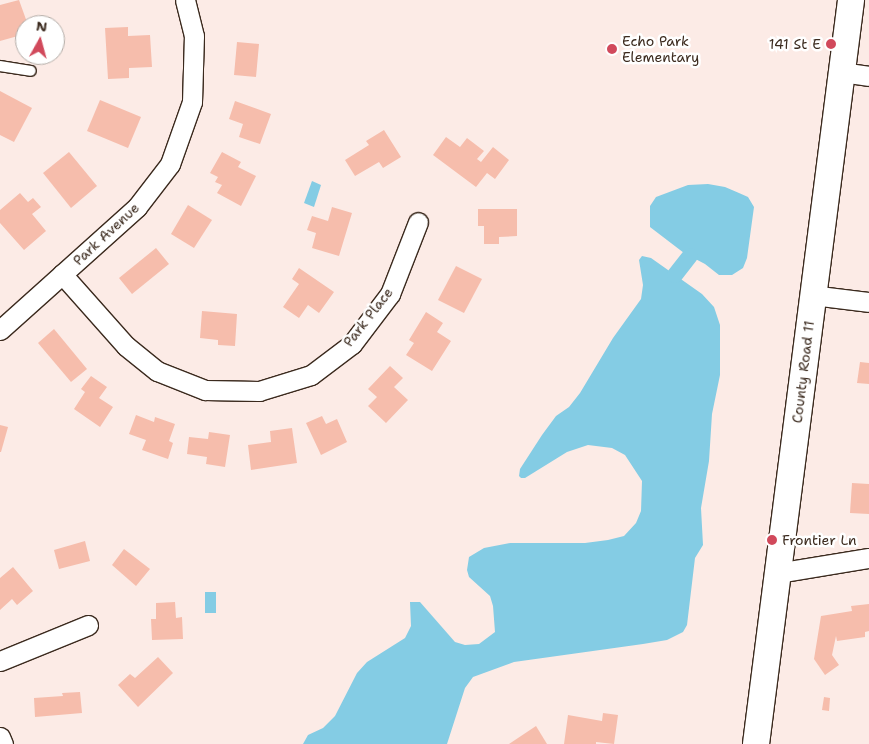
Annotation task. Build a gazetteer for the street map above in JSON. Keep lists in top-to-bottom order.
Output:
{
  "streets": {
    "street": ["Park Avenue", "Park Place", "County Road 11"]
  },
  "crossings": [
    ["Park Avenue", "Park Place"]
  ],
  "places": ["141 St E", "Echo Park Elementary", "Frontier Ln"],
  "north": "top"
}
